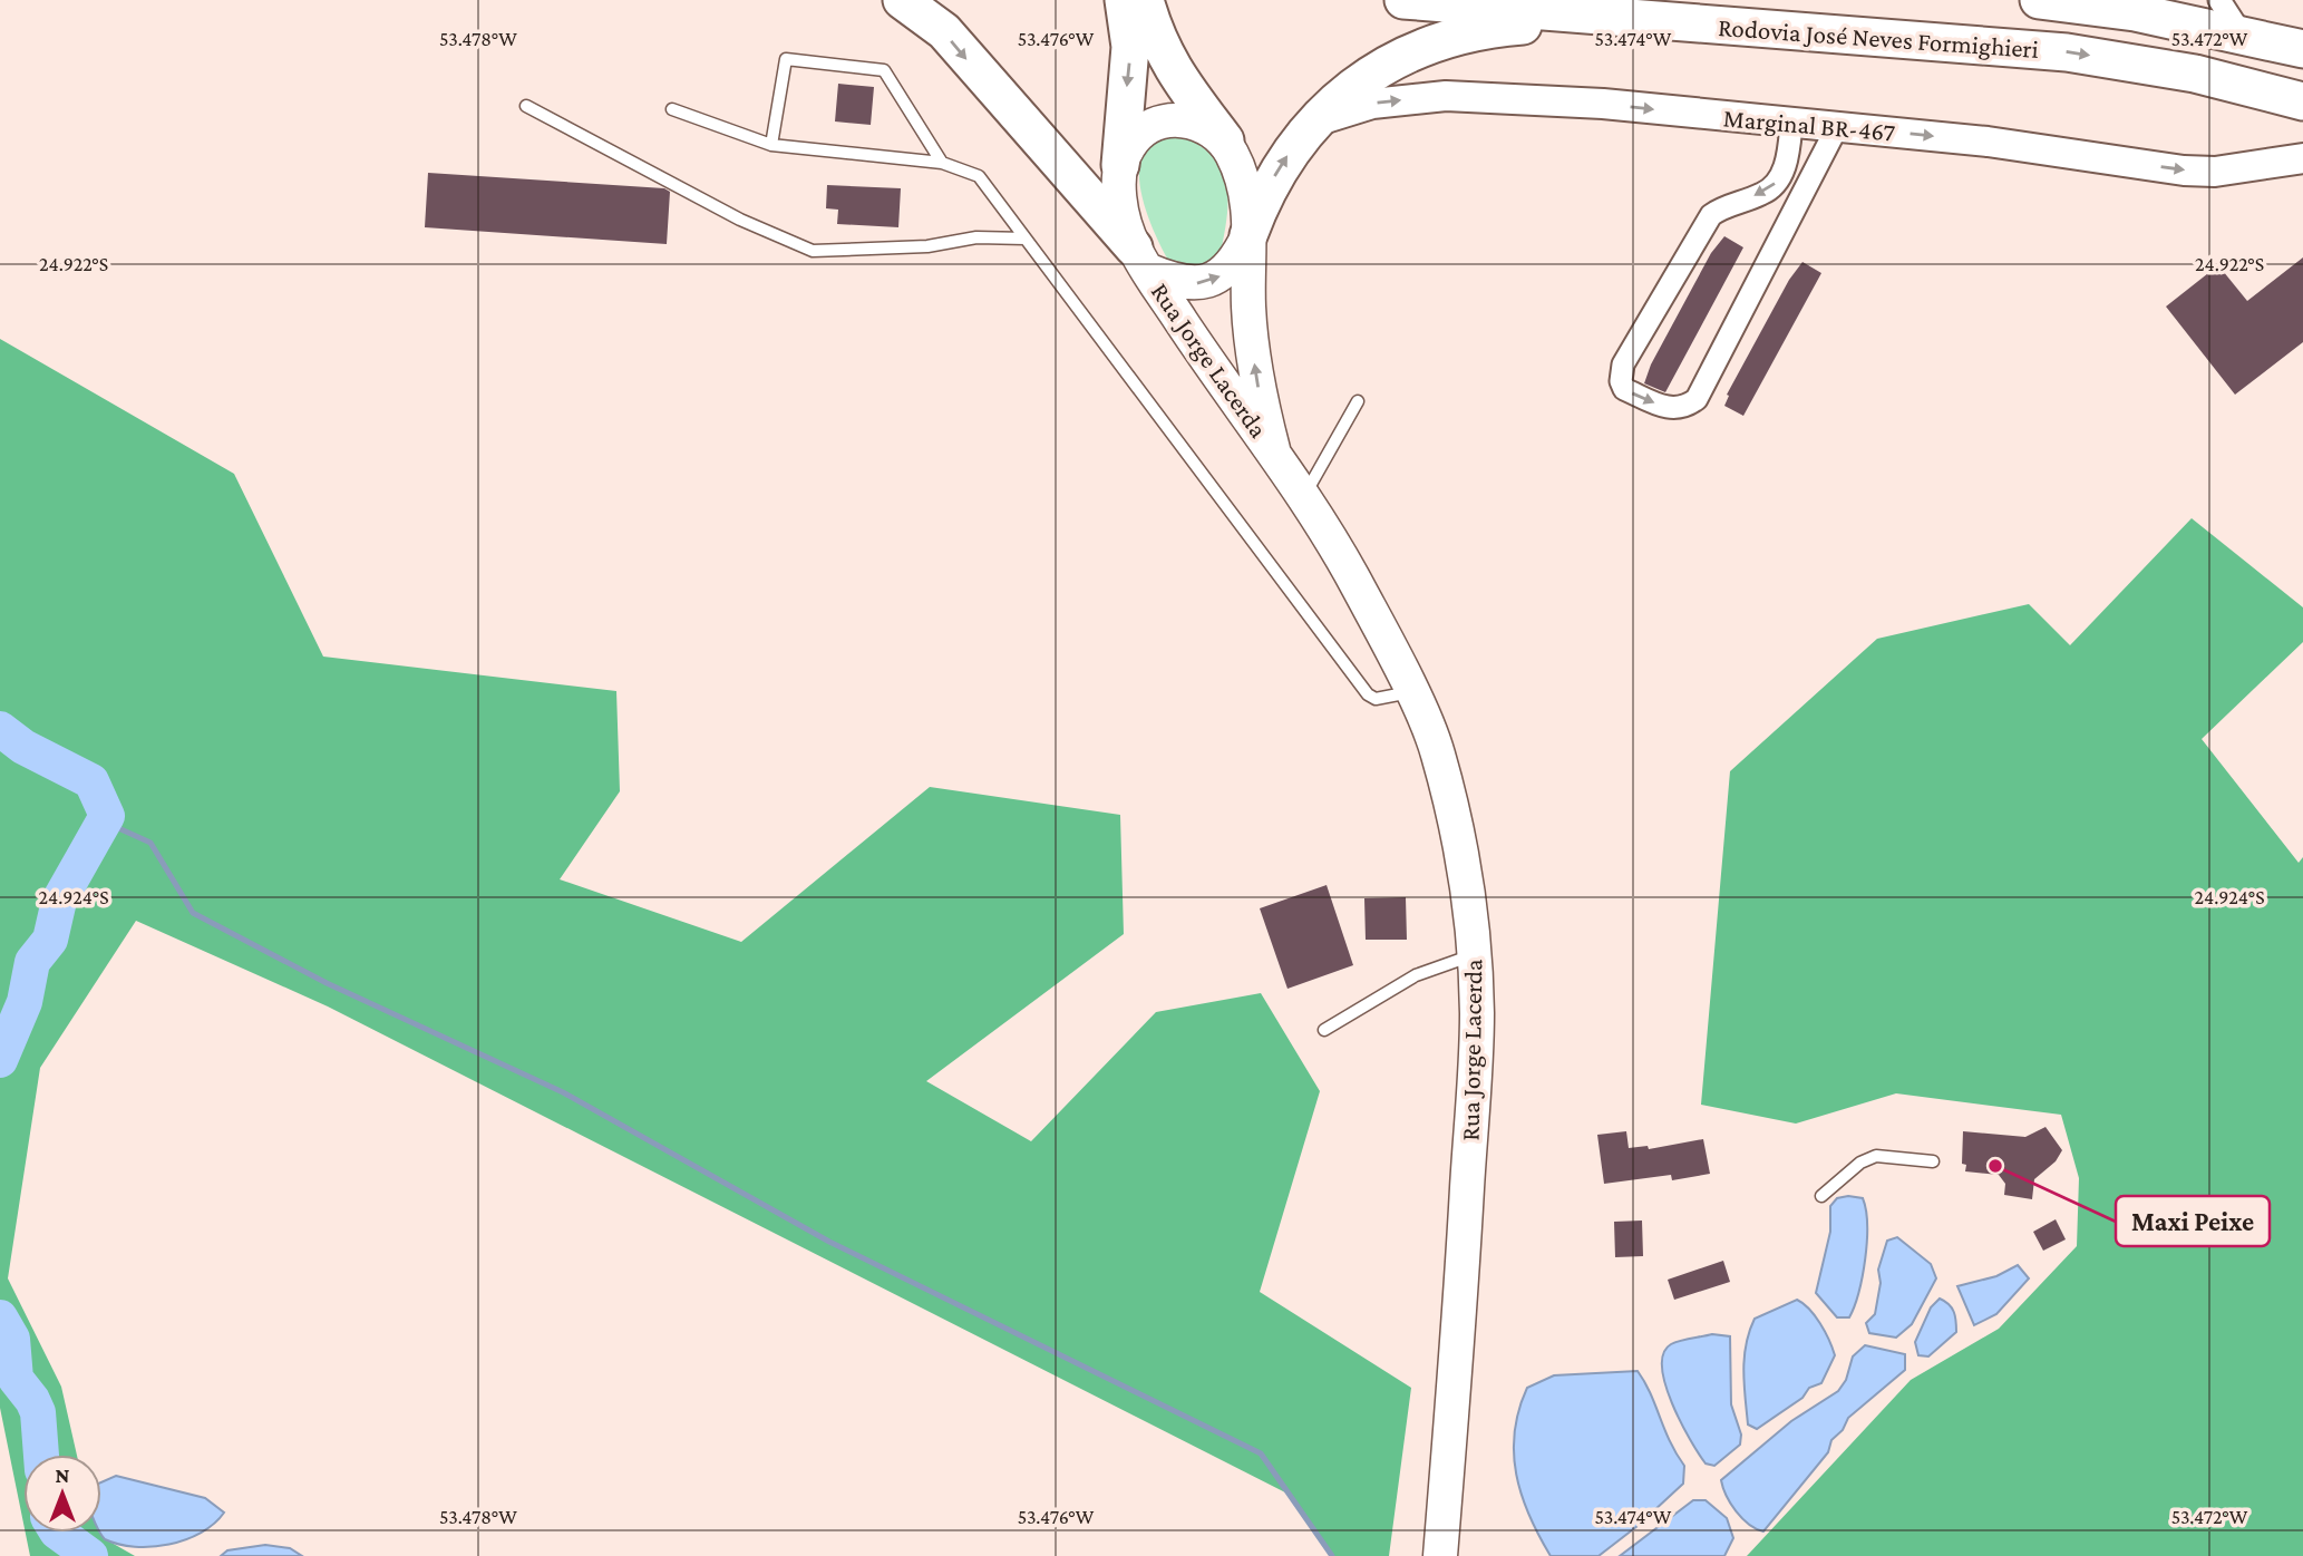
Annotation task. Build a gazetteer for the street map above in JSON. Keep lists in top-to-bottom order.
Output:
{
  "streets": {
    "highway": ["Rodovia José Neves Formighieri"],
    "main road": ["Marginal BR-467", "Rua Jorge Lacerda"]
  },
  "one_way": ["Marginal BR-467"],
  "places": ["Maxi Peixe"],
  "north": "top",
  "coordinates": [
    "53.478°W",
    "53.476°W",
    "53.474°W",
    "53.472°W",
    "24.922°S",
    "24.924°S"
  ]
}
